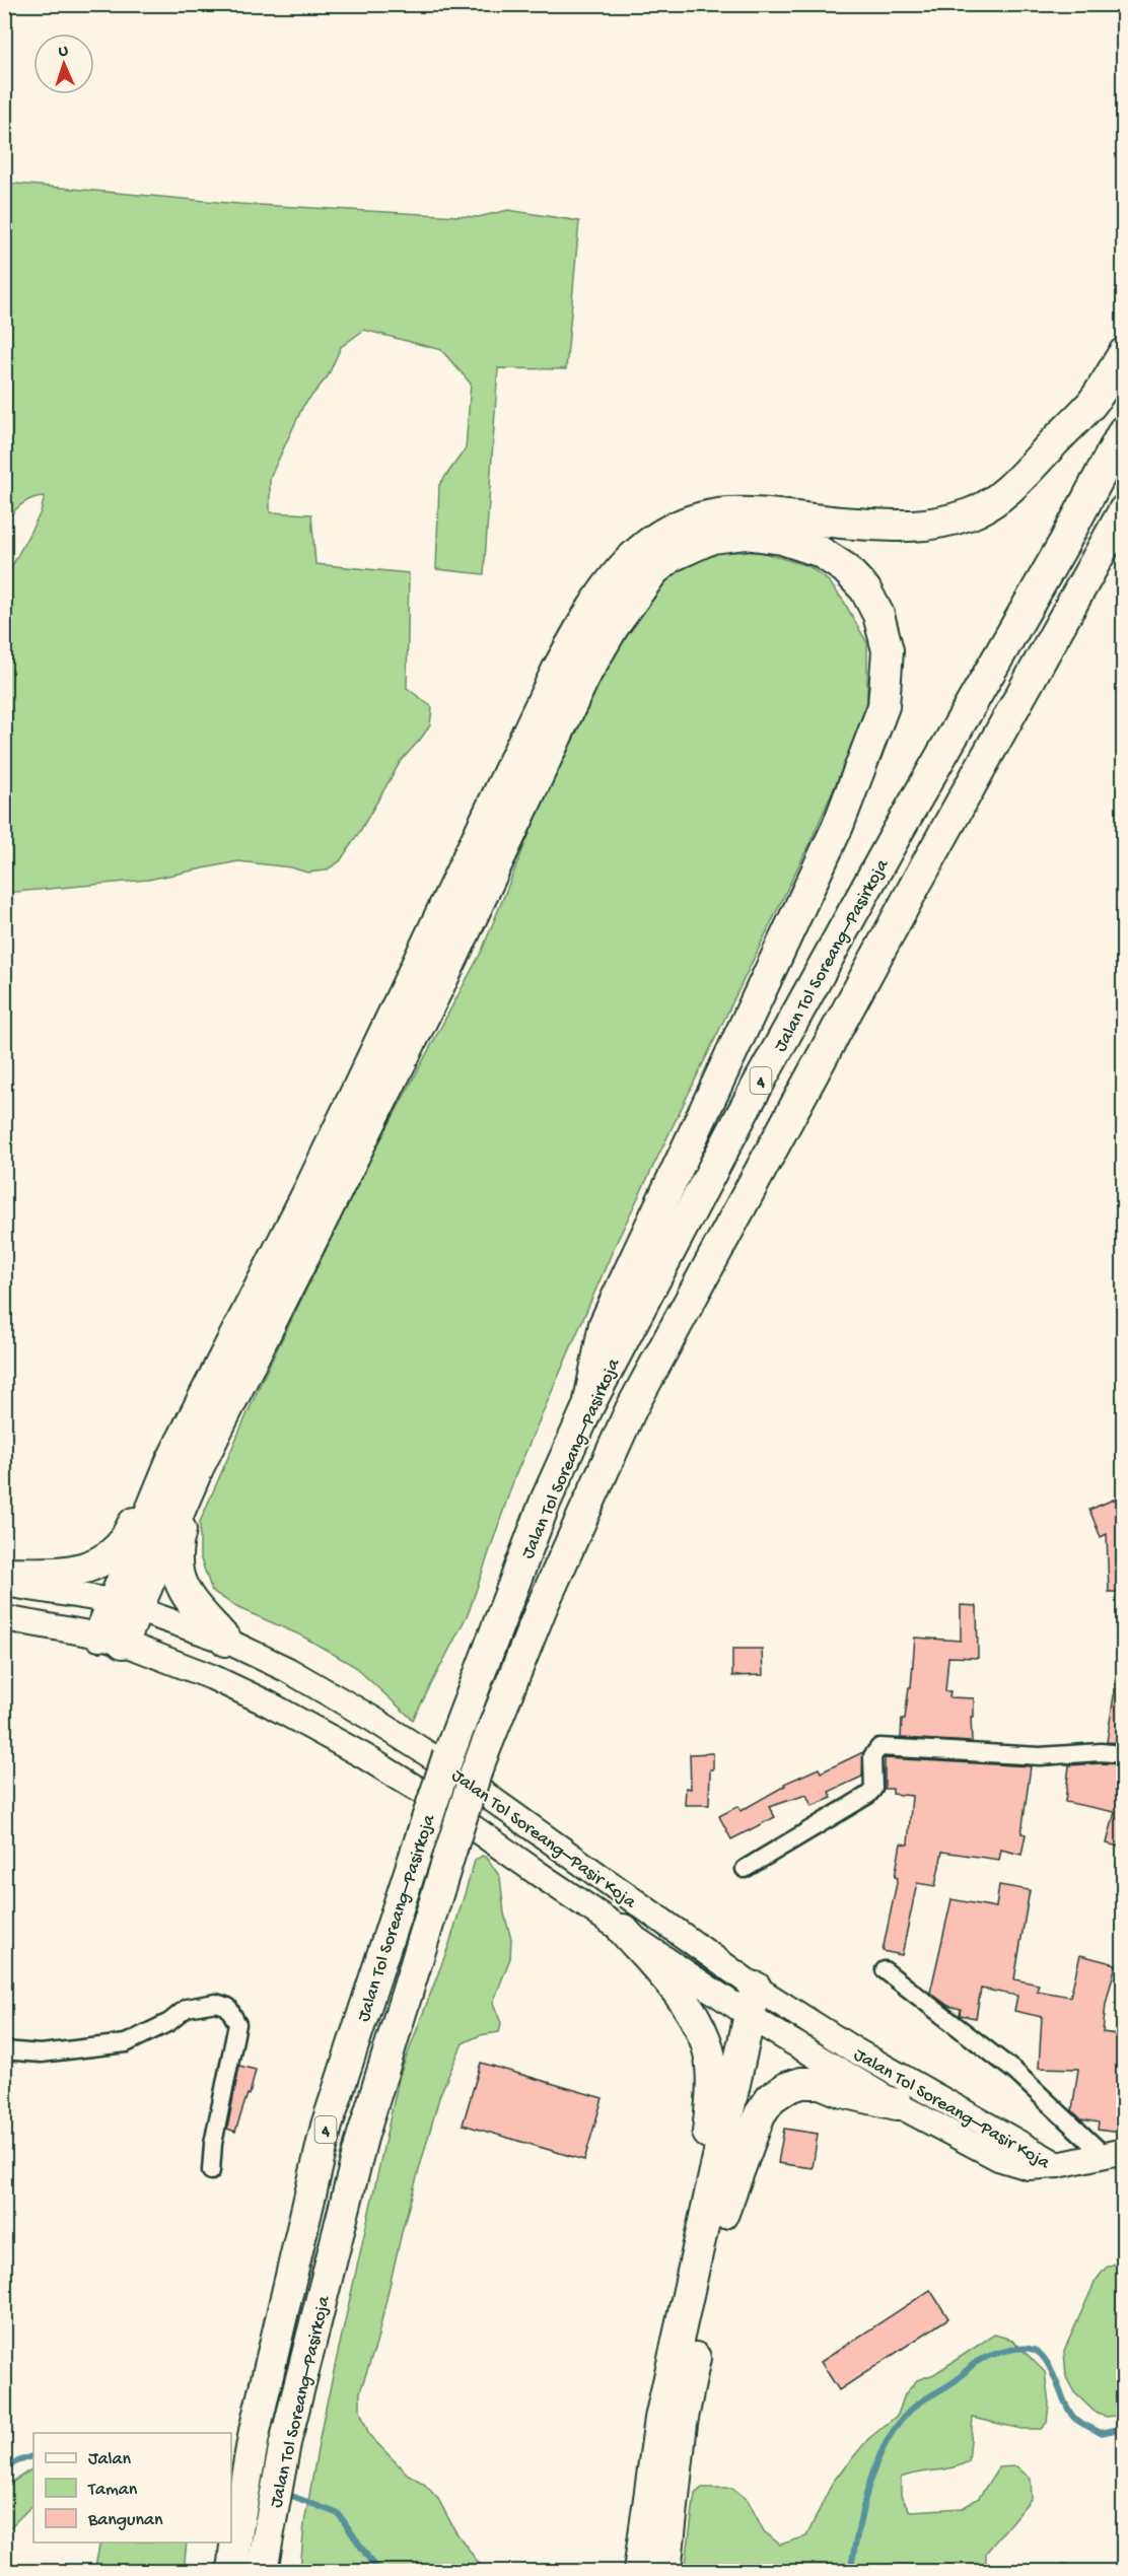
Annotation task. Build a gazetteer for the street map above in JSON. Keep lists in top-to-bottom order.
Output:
{
  "streets": {
    "highway": ["Jalan Tol Soreang–Pasirkoja", "4"],
    "street": ["Jalan Tol Soreang–Pasir Koja"]
  },
  "legend": ["Jalan", "Taman", "Bangunan"],
  "north": "top"
}
